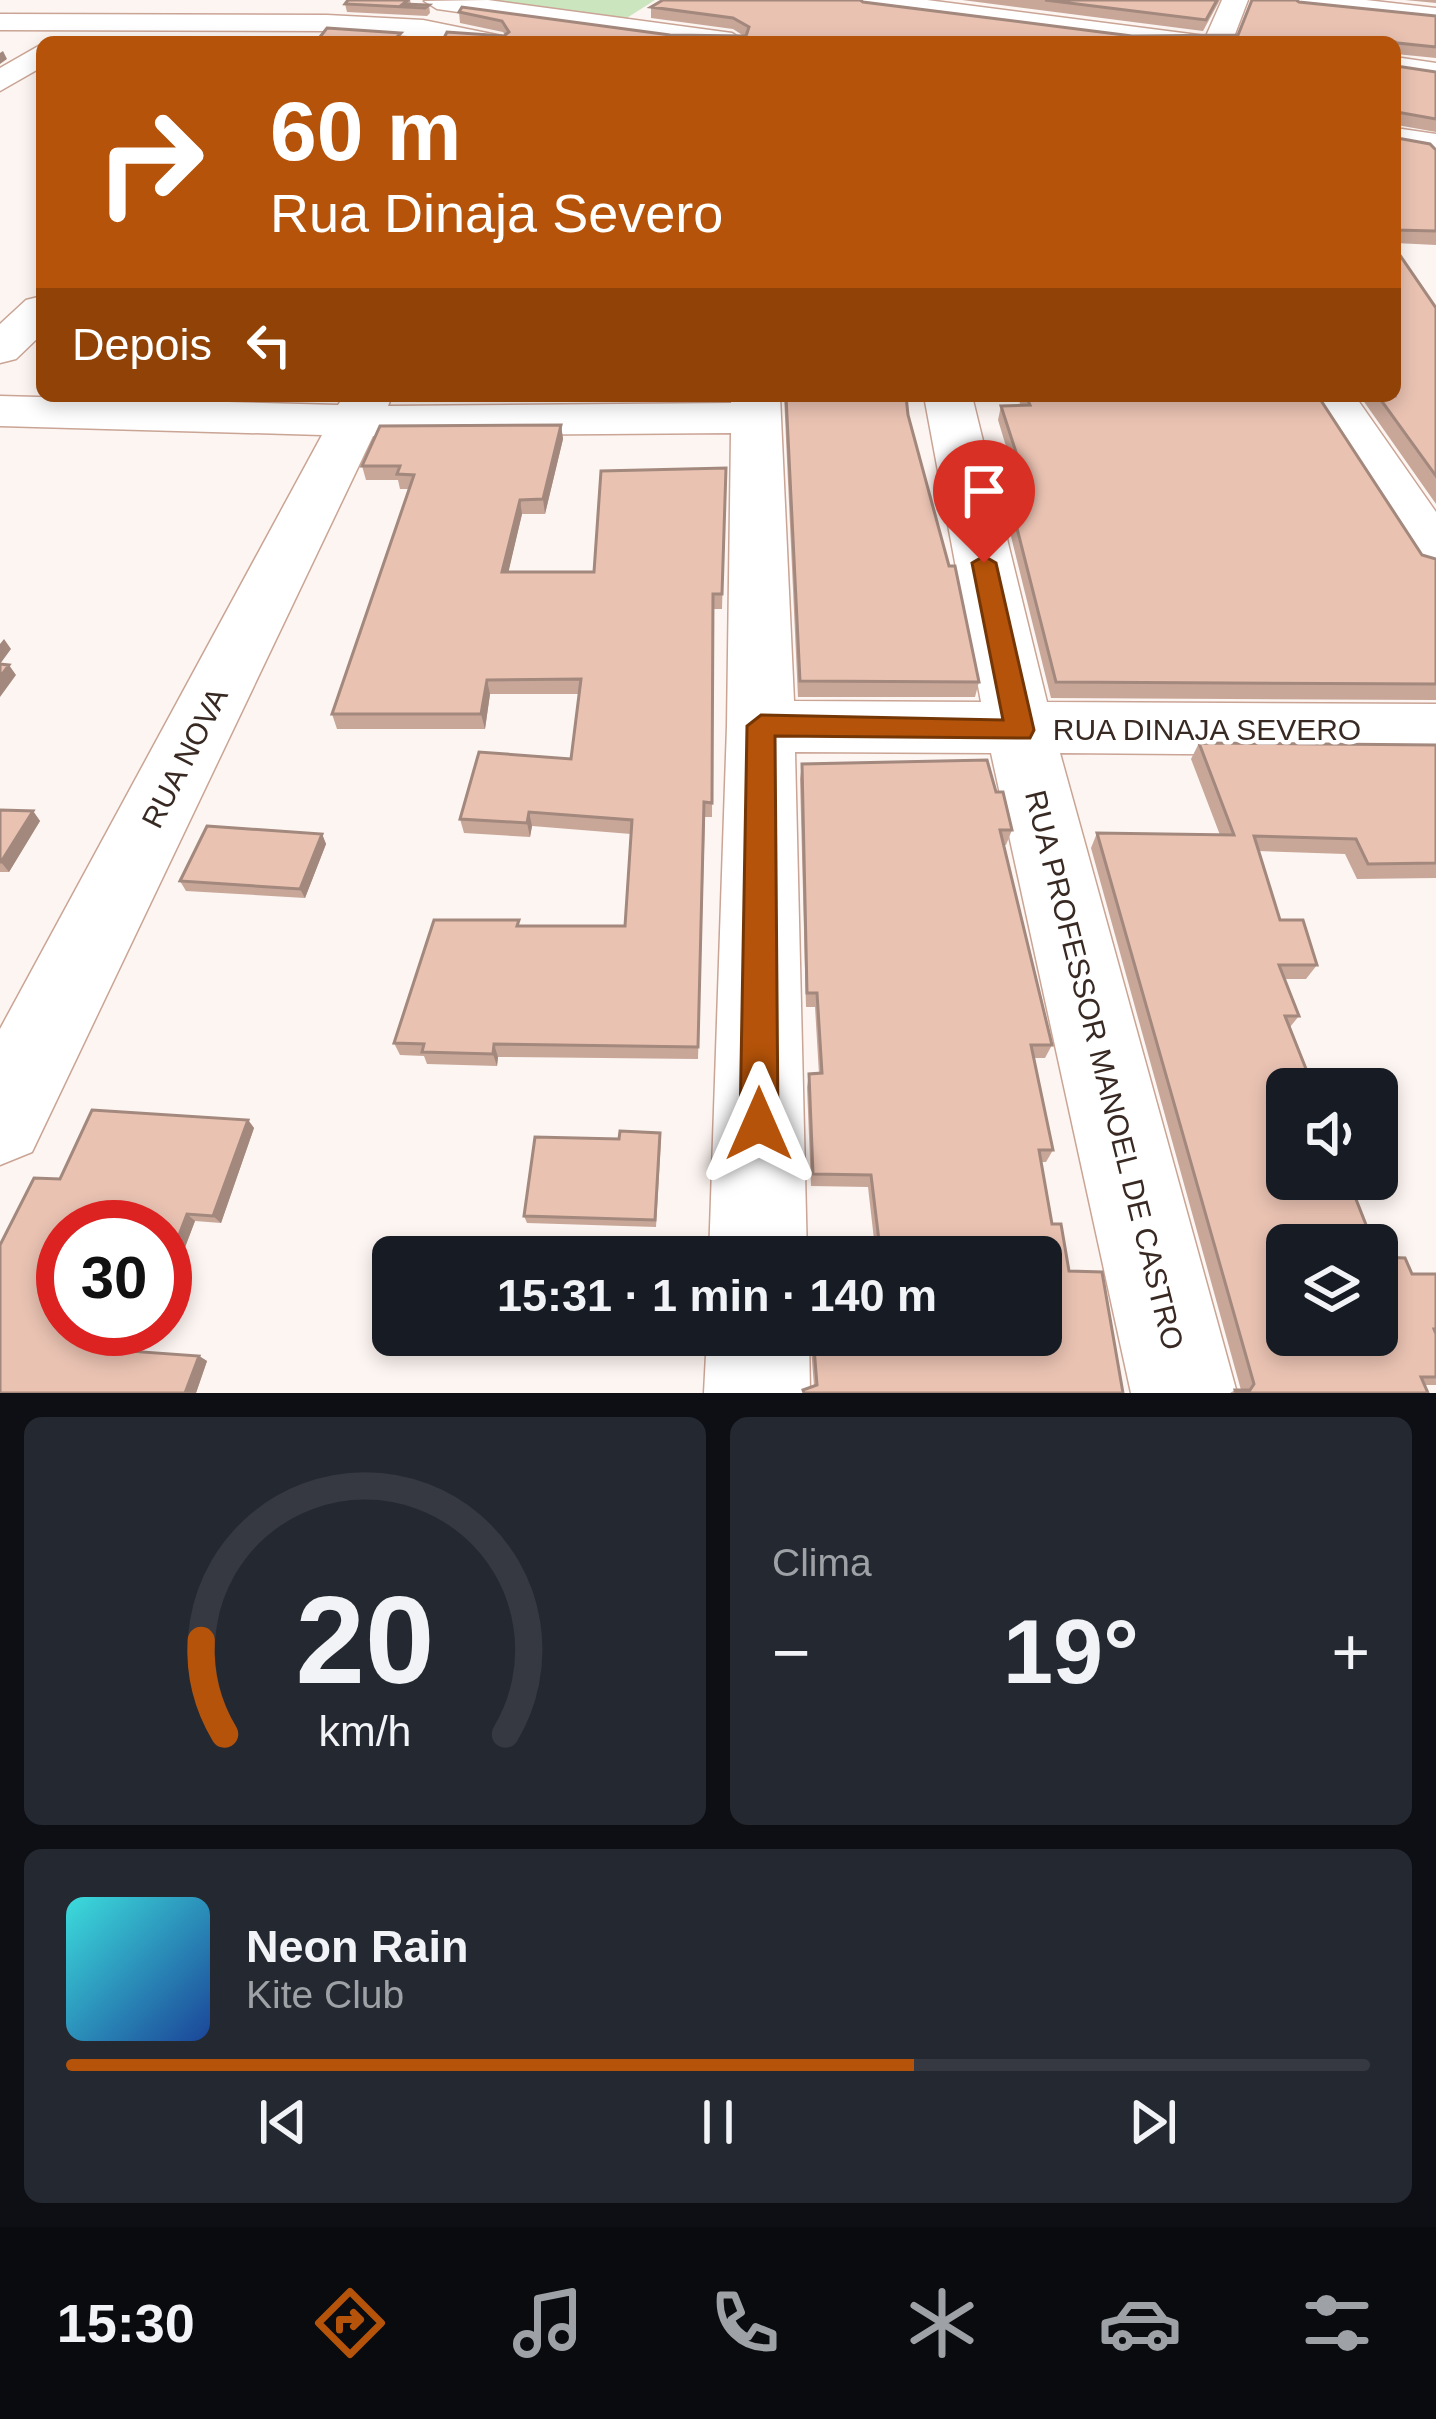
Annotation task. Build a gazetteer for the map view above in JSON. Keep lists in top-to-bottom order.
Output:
{
  "streets": {
    "street": ["RUA DINAJA SEVERO", "RUA NOVA", "RUA PROFESSOR MANOEL DE CASTRO"]
  },
  "crossings": [
    ["RUA DINAJA SEVERO", "RUA PROFESSOR MANOEL DE CASTRO"]
  ],
  "page": {
    "turn": ["60 m", "Rua Dinaja Severo"],
    "then": "Depois",
    "limit": "30",
    "trip": "15:31 · 1 min · 140 m",
    "tile": "Clima",
    "heat": ["−", "19°", "+"],
    "song": ["Neon Rain", "Kite Club"],
    "tabs": "15:30",
    "gauge": ["20", "km/h"]
  }
}
